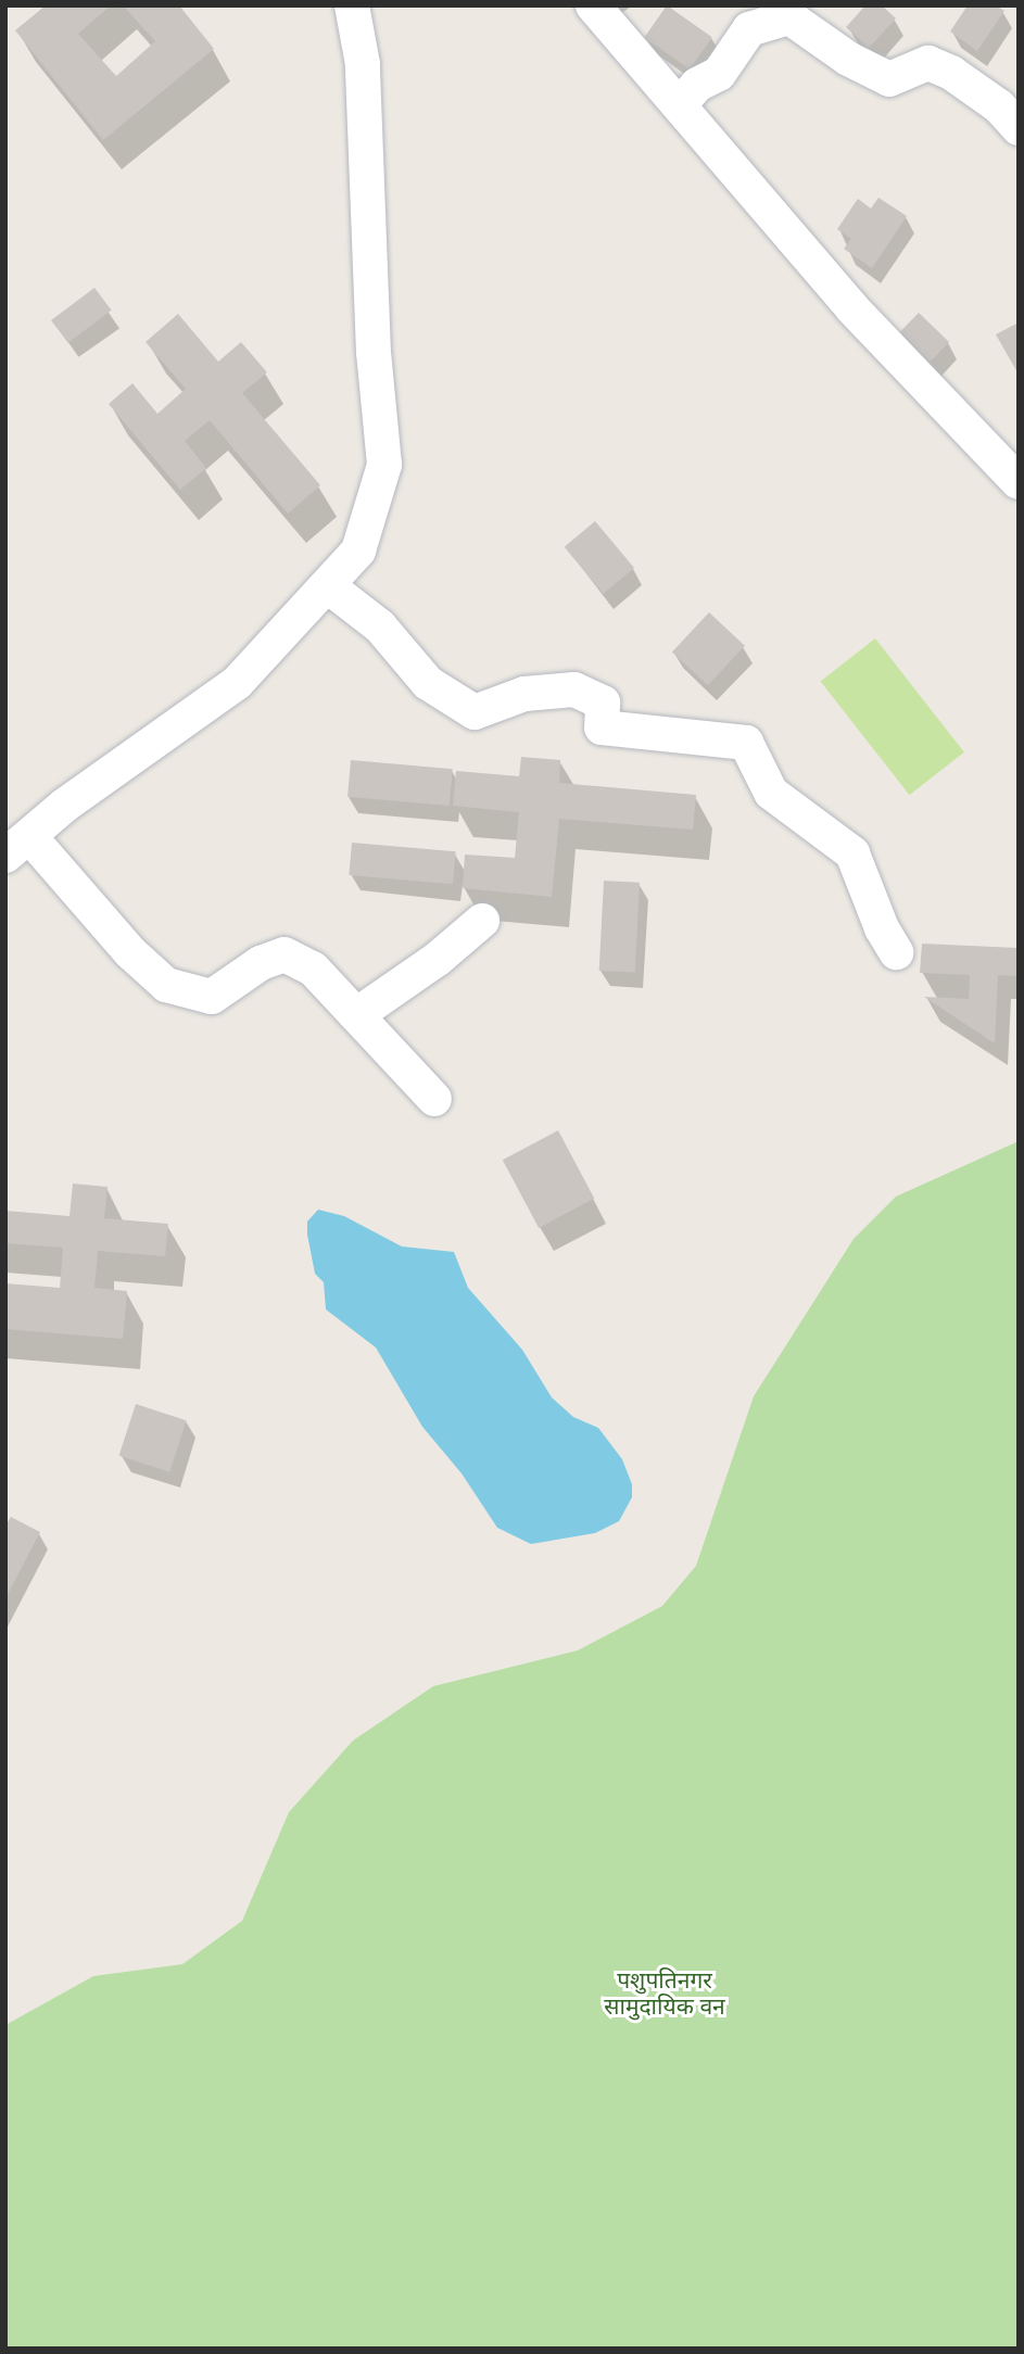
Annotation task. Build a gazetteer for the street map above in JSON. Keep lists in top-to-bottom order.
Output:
{
  "parks": ["पशुपतिनगर सामुदायिक वन"]
}
